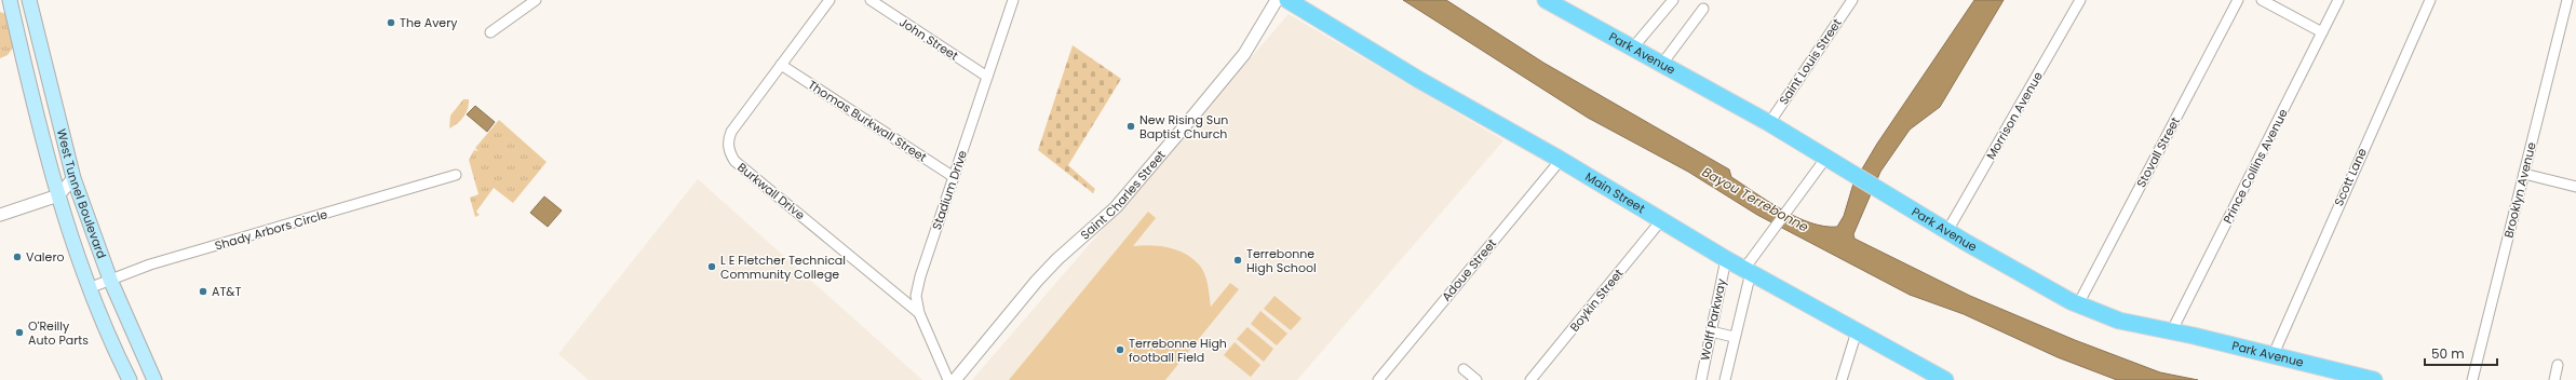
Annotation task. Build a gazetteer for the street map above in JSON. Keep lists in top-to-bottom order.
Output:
{
  "streets": {
    "main road": ["Park Avenue", "Main Street", "West Tunnel Boulevard"],
    "street": [
      "John Street",
      "Saint Louis Street",
      "Morrison Avenue",
      "Thomas Burkwall Street",
      "Stovall Street",
      "Prince Collins Avenue",
      "Scott Lane",
      "Stadium Drive",
      "Brooklyn Avenue",
      "Burkwall Drive",
      "Saint Charles Street",
      "Shady Arbors Circle",
      "Adoue Street",
      "Boykin Street",
      "Wolff Parkway"
    ]
  },
  "crossings": [
    ["John Street", "Stadium Drive"],
    ["Park Avenue", "Saint Louis Street"],
    ["Park Avenue", "Morrison Avenue"],
    ["Park Avenue", "Stovall Street"],
    ["Park Avenue", "Prince Collins Avenue"],
    ["Park Avenue", "Scott Lane"],
    ["Thomas Burkwall Street", "Stadium Drive"],
    ["Thomas Burkwall Street", "Burkwall Drive"],
    ["Stadium Drive", "Burkwall Drive"],
    ["Main Street", "Adoue Street"],
    ["Main Street", "Boykin Street"],
    ["Main Street", "Wolff Parkway"],
    ["West Tunnel Boulevard", "Shady Arbors Circle"]
  ],
  "water": ["Bayou Terrebonne"],
  "places": [
    "The Avery",
    "New Rising Sun Baptist Church",
    "Valero",
    "Terrebonne High School",
    "L E Fletcher Technical Community College",
    "AT&T",
    "O'Reilly Auto Parts",
    "Terrebonne High football Field"
  ],
  "scale_bar": "50 m"
}
